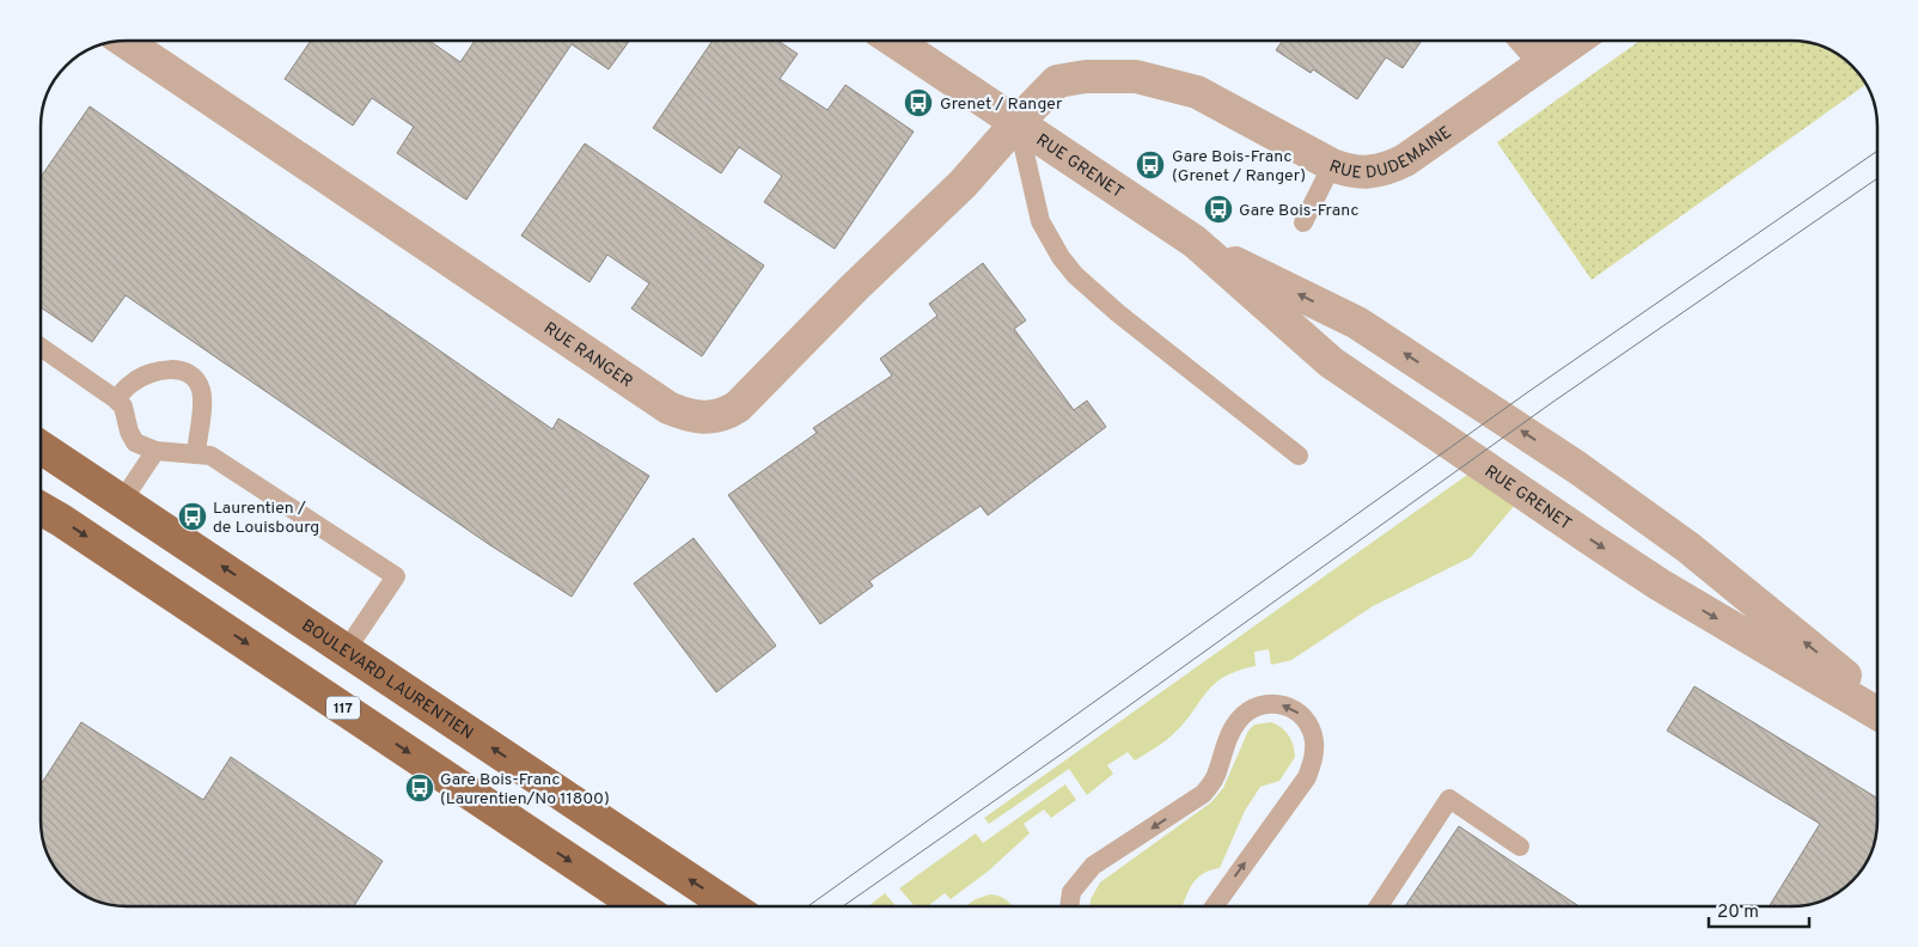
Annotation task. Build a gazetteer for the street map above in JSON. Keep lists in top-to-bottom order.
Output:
{
  "streets": {
    "main road": ["BOULEVARD LAURENTIEN", "117"],
    "street": ["RUE DUDEMAINE", "RUE GRENET", "RUE RANGER"]
  },
  "crossings": [
    ["RUE DUDEMAINE", "RUE GRENET"],
    ["RUE DUDEMAINE", "RUE RANGER"],
    ["RUE GRENET", "RUE RANGER"]
  ],
  "places": {
    "bus stop": [
      "Grenet / Ranger",
      "Gare Bois-Franc (Grenet / Ranger)",
      "Gare Bois-Franc",
      "Laurentien / de Louisbourg",
      "Gare Bois-Franc (Laurentien/No 11800)"
    ]
  },
  "scale_bar": "20 m"
}
